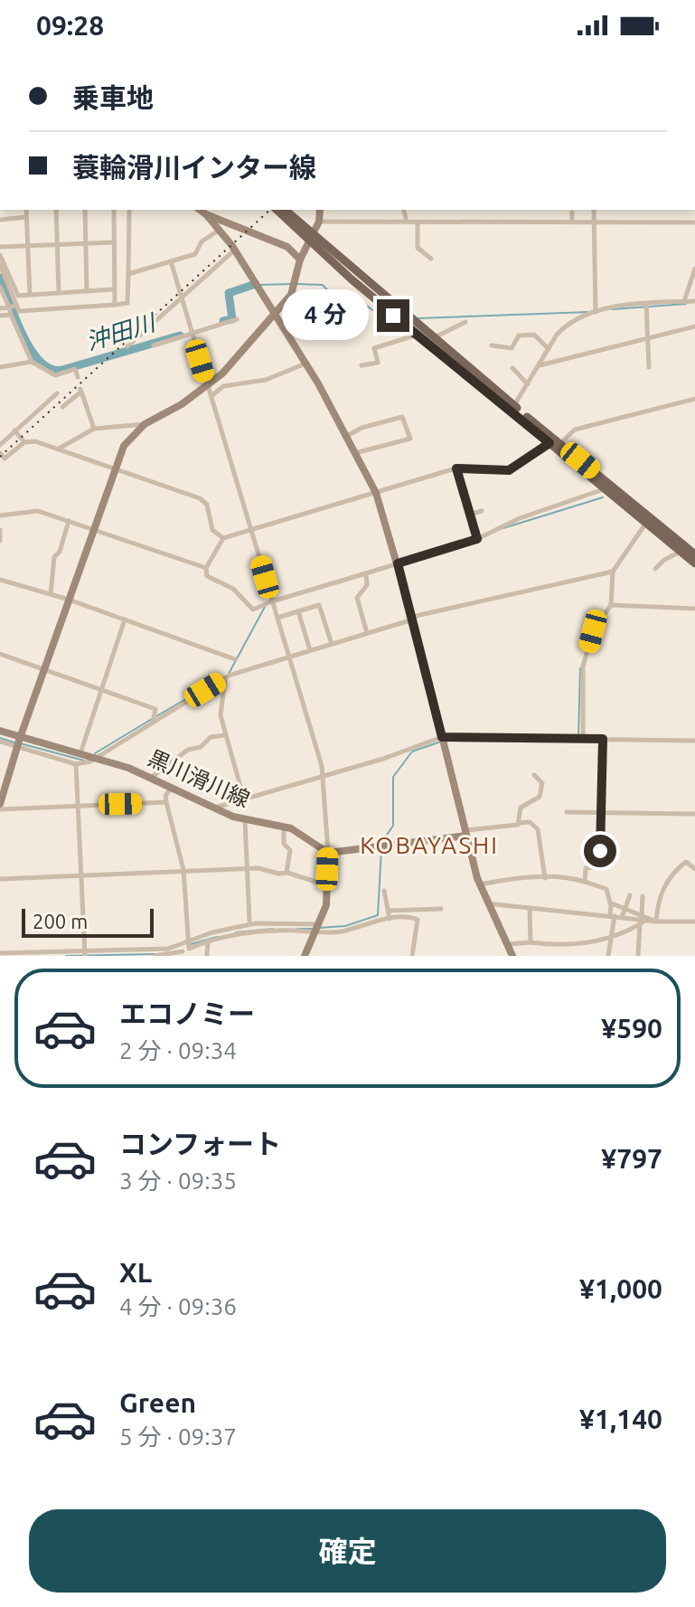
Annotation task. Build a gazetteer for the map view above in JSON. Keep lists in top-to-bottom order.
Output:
{
  "streets": {
    "street": ["黒川滑川線"]
  },
  "districts": ["KOBAYASHI"],
  "water": ["沖田川"],
  "scale_bar": "200 m",
  "page": {
    "status": "09:28",
    "banner": ["乗車地", "蓑輪滑川インター線"],
    "bubble": "4 分",
    "scale": "200 m",
    "list": [
      {
        "name": "エコノミー",
        "note": "2 分 · 09:34",
        "value": "¥590"
      },
      {
        "name": "コンフォート",
        "note": "3 分 · 09:35",
        "value": "¥797"
      },
      {
        "name": "XL",
        "note": "4 分 · 09:36",
        "value": "¥1,000"
      },
      {
        "name": "Green",
        "note": "5 分 · 09:37",
        "value": "¥1,140"
      }
    ],
    "buttons": "確定"
  }
}
